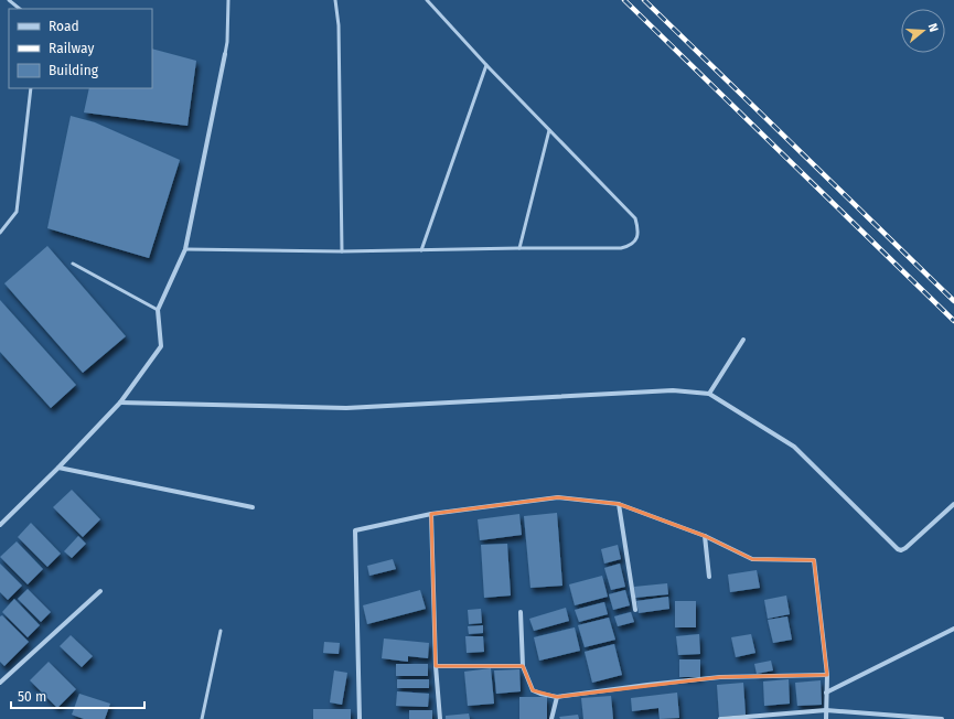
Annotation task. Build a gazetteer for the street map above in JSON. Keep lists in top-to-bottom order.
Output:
{
  "legend": ["Road", "Railway", "Building"],
  "scale_bar": "50 m",
  "north": "right"
}
